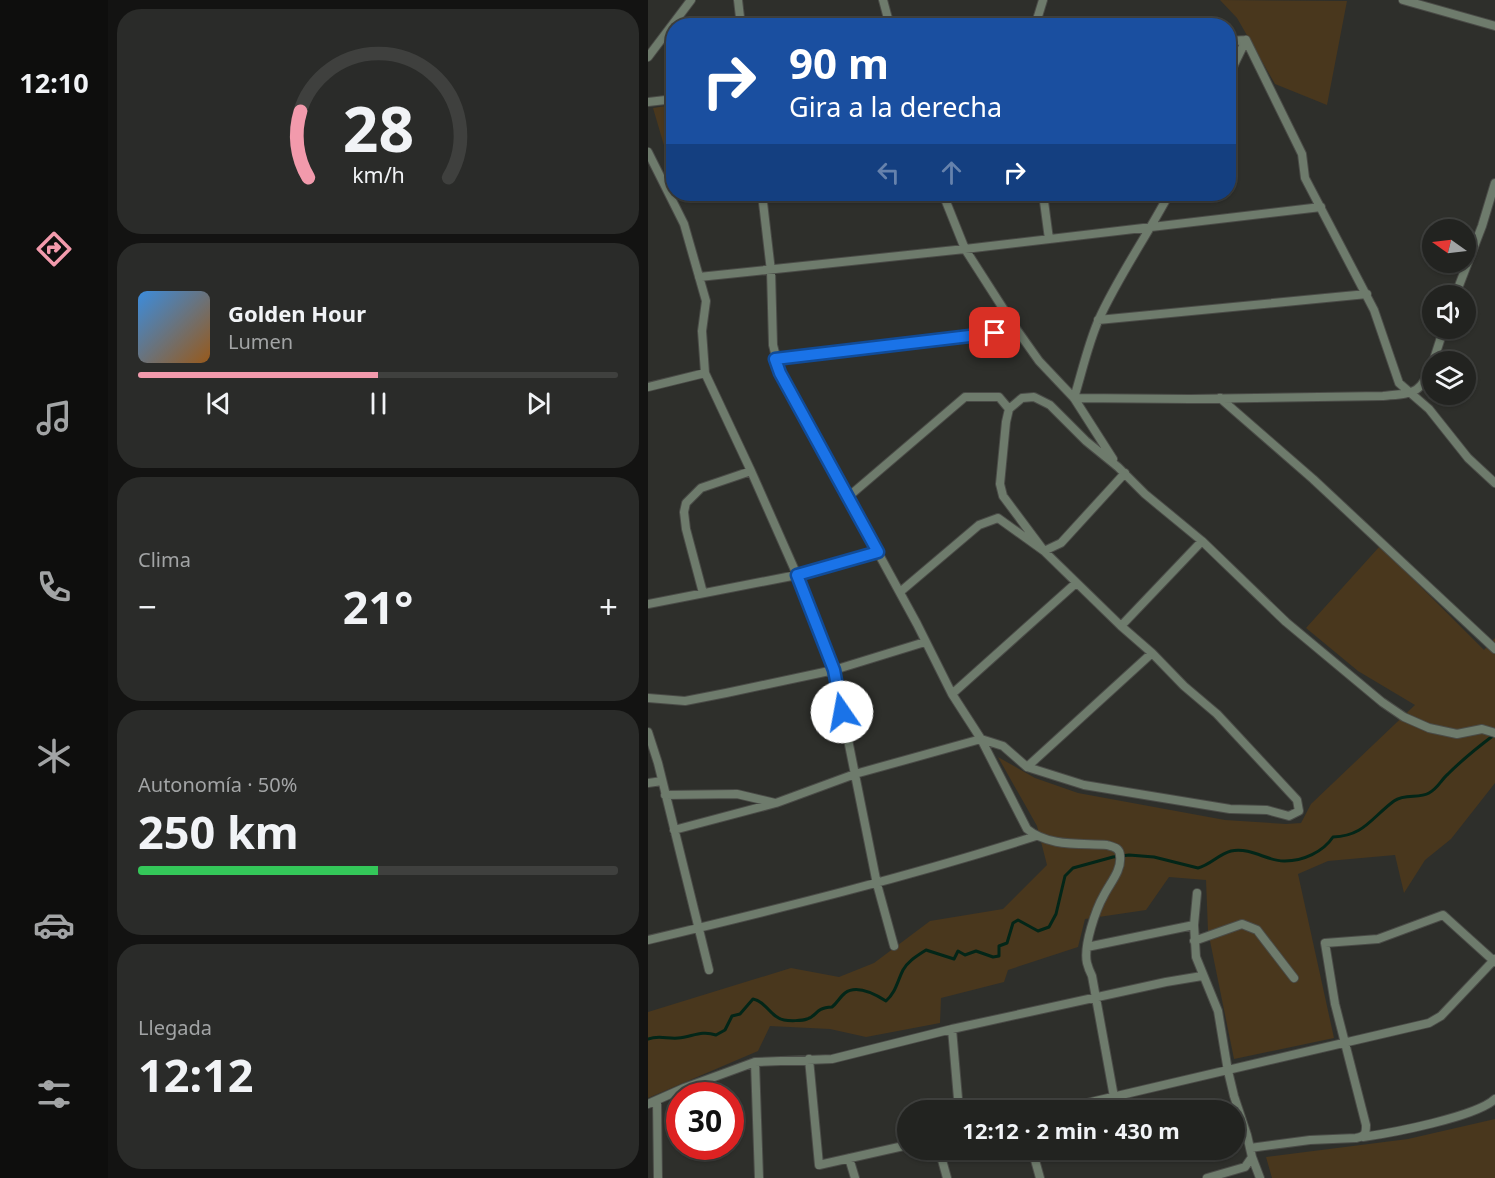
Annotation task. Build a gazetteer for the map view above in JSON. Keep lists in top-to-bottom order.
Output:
{
  "north": "left",
  "page": {
    "tabs": "12:10",
    "turn": ["90 m", "Gira a la derecha"],
    "song": ["Golden Hour", "Lumen"],
    "tile": [
      "Clima",
      ["Autonomía · 50%", "250 km"],
      ["Llegada", "12:12"]
    ],
    "heat": ["−", "21°", "+"],
    "limit": "30",
    "trip": "12:12 · 2 min · 430 m",
    "gauge": ["28", "km/h"]
  }
}
